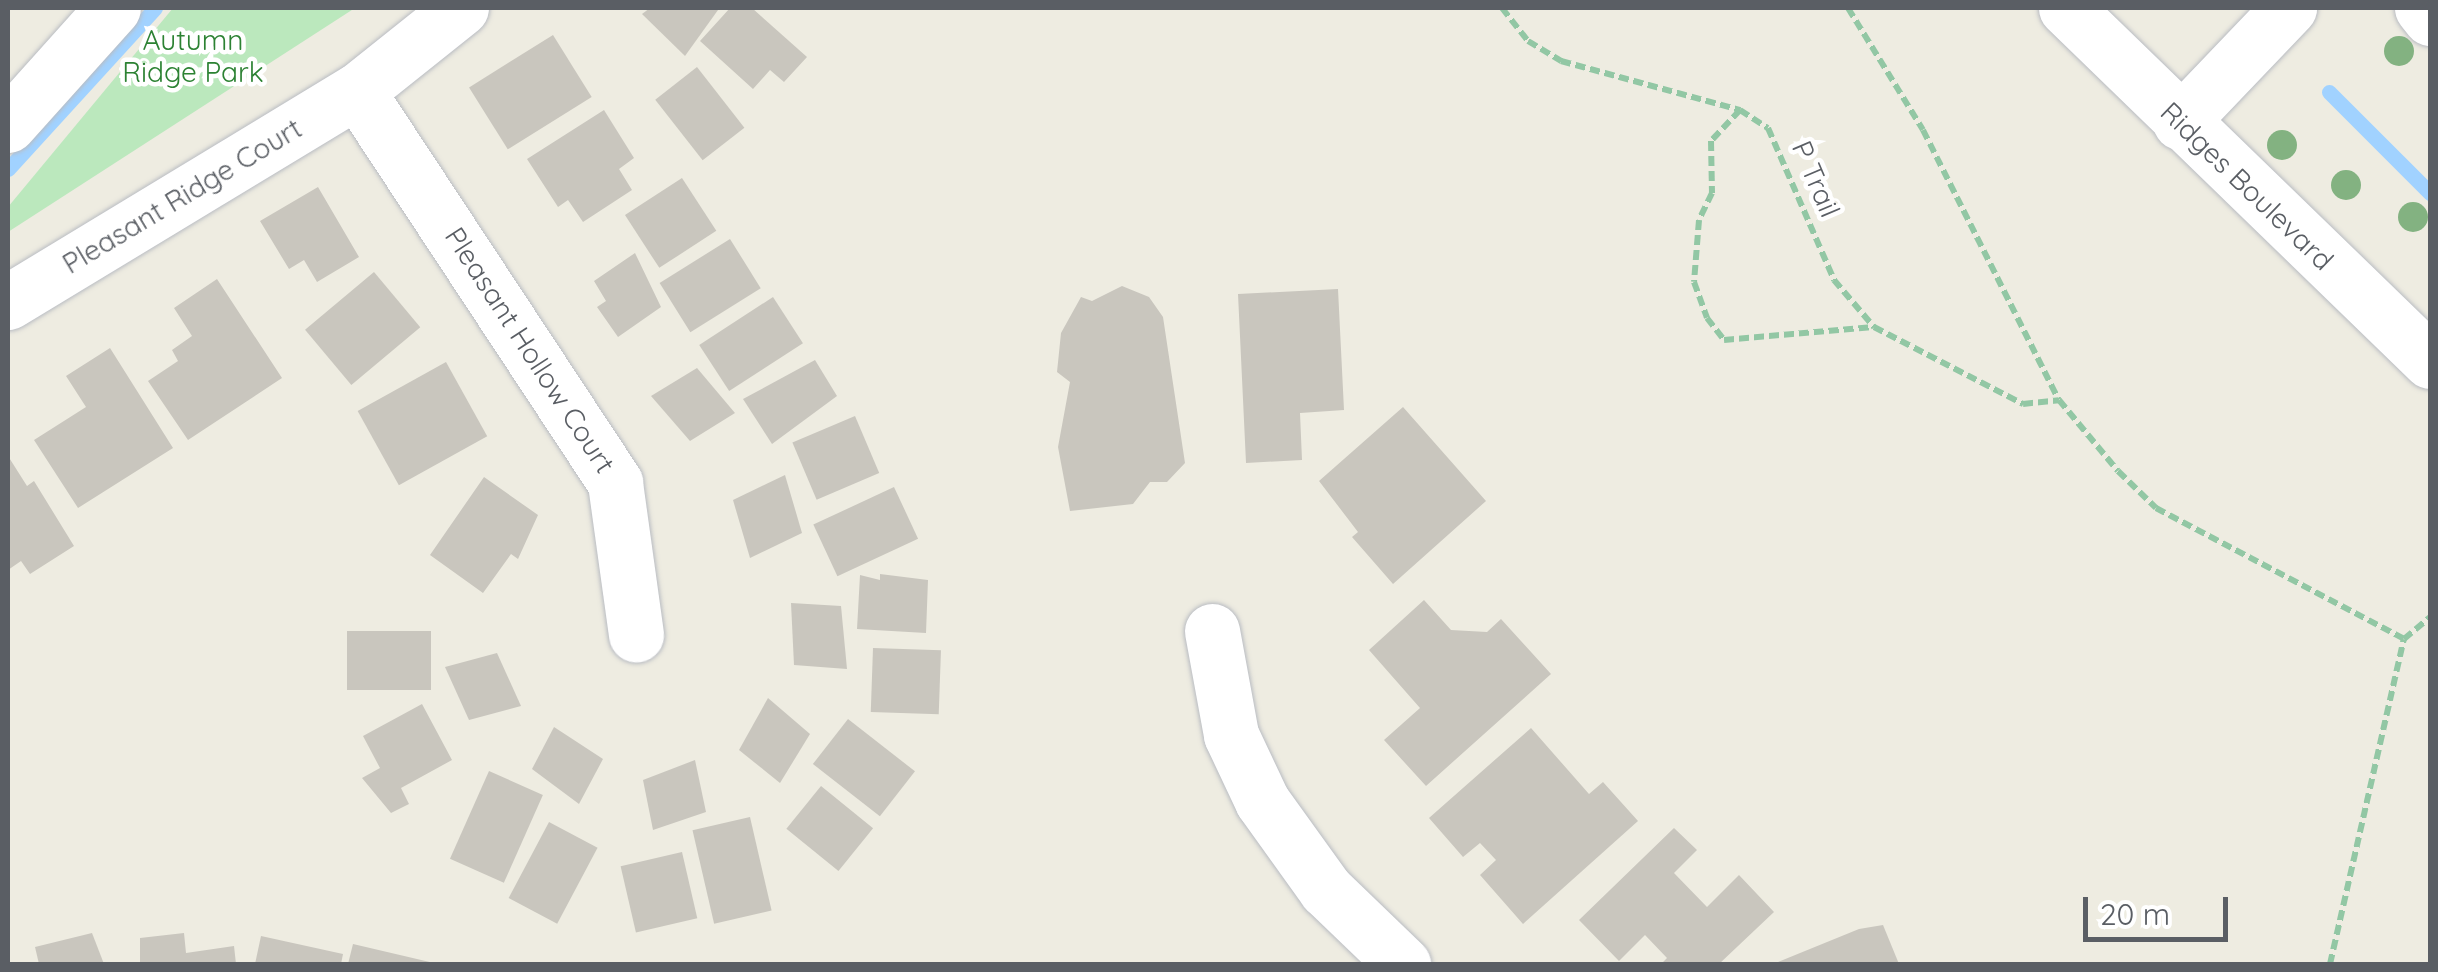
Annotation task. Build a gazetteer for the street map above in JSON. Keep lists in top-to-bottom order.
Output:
{
  "streets": {
    "street": ["Ridges Boulevard", "Pleasant Ridge Court", "Pleasant Hollow Court"],
    "path": ["P Trail"]
  },
  "crossings": [
    ["Pleasant Ridge Court", "Pleasant Hollow Court"]
  ],
  "parks": ["Autumn Ridge Park"],
  "scale_bar": "20 m"
}
